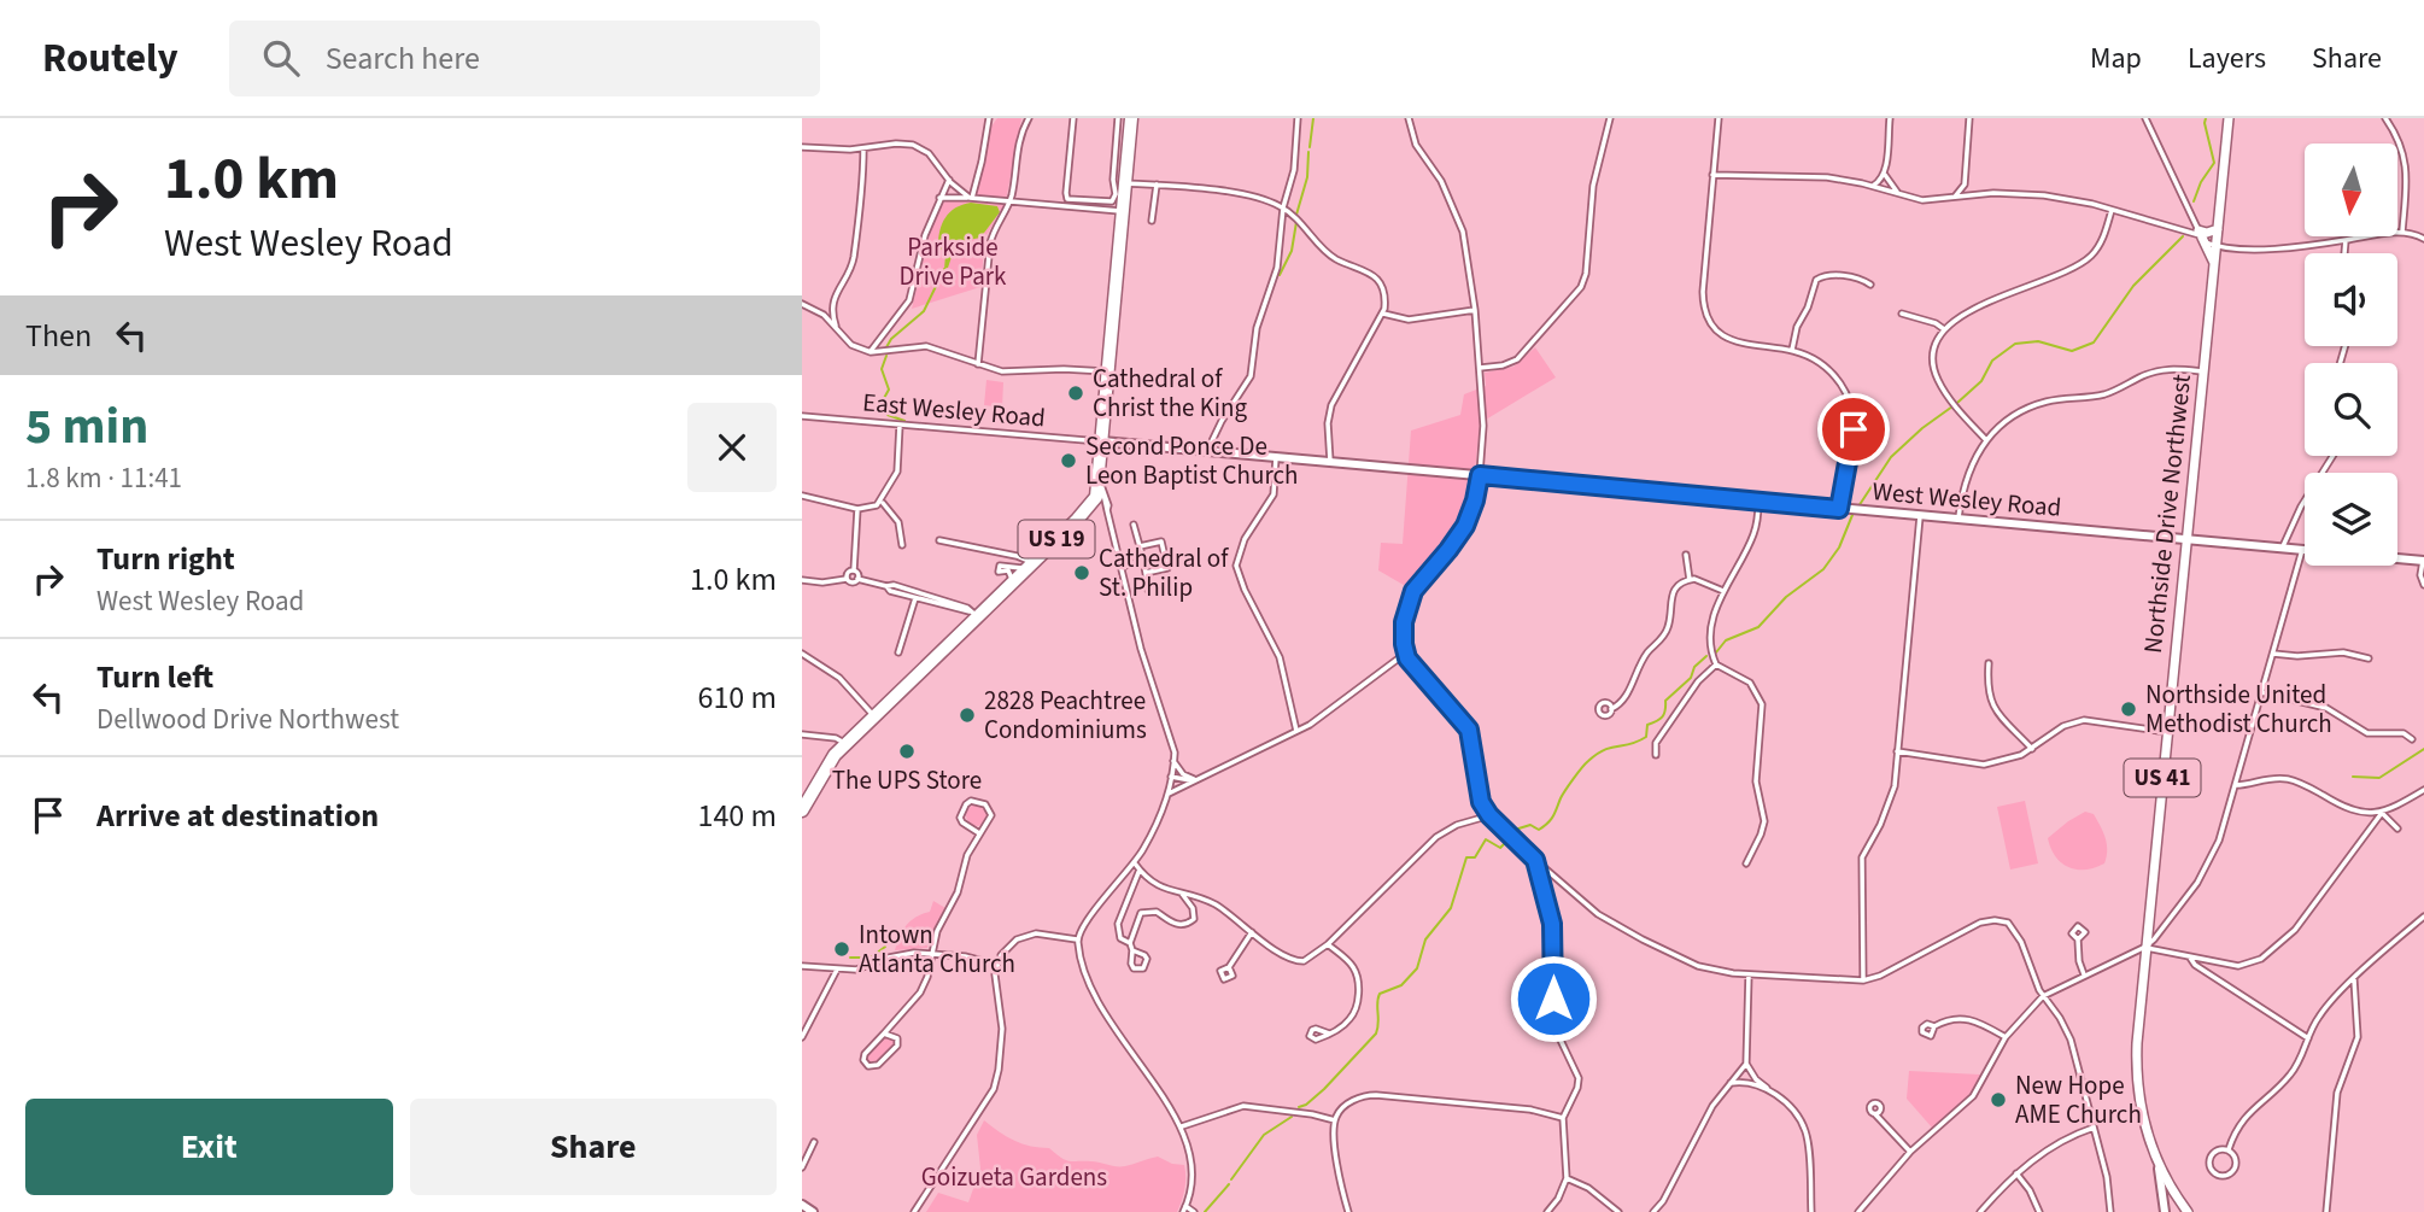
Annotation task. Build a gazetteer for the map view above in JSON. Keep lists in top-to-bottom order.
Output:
{
  "streets": {
    "highway": ["US 19"],
    "main road": ["Northside Drive Northwest", "US 41"],
    "street": ["East Wesley Road", "West Wesley Road"]
  },
  "crossings": [
    ["East Wesley Road", "West Wesley Road"],
    ["East Wesley Road", "US 19"],
    ["West Wesley Road", "Northside Drive Northwest"],
    ["West Wesley Road", "US 19"],
    ["Northside Drive Northwest", "US 41"]
  ],
  "parks": ["Parkside Drive Park", "Goizueta Gardens"],
  "places": [
    "Cathedral of Christ the King",
    "Second Ponce De Leon Baptist Church",
    "Cathedral of St. Philip",
    "Northside United Methodist Church",
    "2828 Peachtree Condominiums",
    "The UPS Store",
    "Intown Atlanta Church",
    "New Hope AME Church"
  ],
  "north": "bottom",
  "page": {
    "header": "Routely",
    "search": "Search here",
    "nav": ["Map", "Layers", "Share"],
    "turn": ["1.0 km", "West Wesley Road"],
    "then": "Then",
    "heading": ["5 min", "1.8 km · 11:41"],
    "list": [
      {
        "name": "Turn right",
        "note": "West Wesley Road",
        "value": "1.0 km"
      },
      {
        "name": "Turn left",
        "note": "Dellwood Drive Northwest",
        "value": "610 m"
      },
      {
        "name": "Arrive at destination",
        "value": "140 m"
      }
    ],
    "buttons": ["Exit", "Share"]
  }
}
